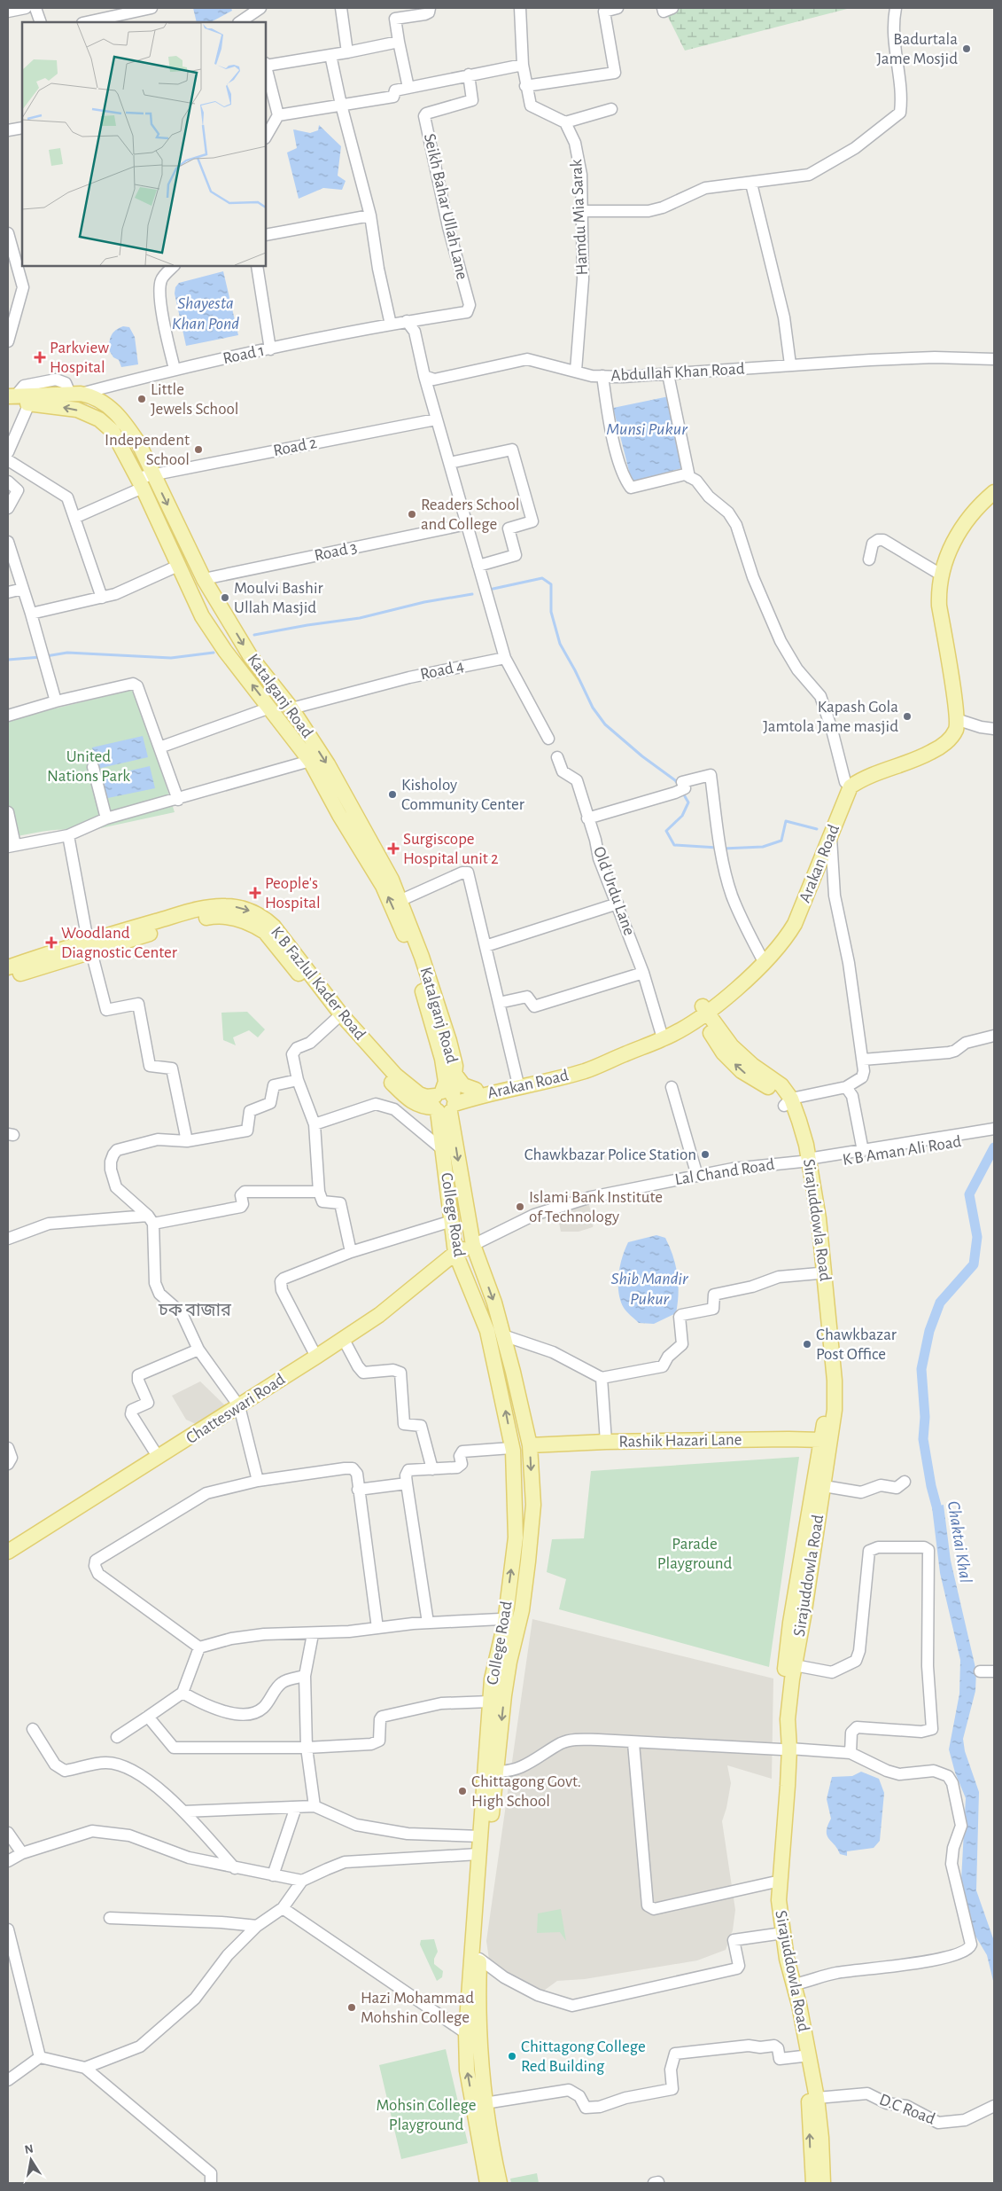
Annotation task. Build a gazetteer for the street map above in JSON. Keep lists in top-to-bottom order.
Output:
{
  "streets": {
    "main road": [
      "Katalganj Road",
      "Arakan Road",
      "K B Fazlul Kader Road",
      "College Road",
      "Sirajuddowla Road",
      "Chatteswari Road",
      "Rashik Hazari Lane"
    ],
    "street": [
      "Seikh Bahar Ullah Lane",
      "Hamdu Mia Sarak",
      "Road 1",
      "Abdullah Khan Road",
      "Road 2",
      "Road 3",
      "Road 4",
      "Old Urdu Lane",
      "K B Aman Ali Road",
      "Lal Chand Road",
      "D.C Road"
    ]
  },
  "crossings": [
    ["Seikh Bahar Ullah Lane", "Road 1"],
    ["Hamdu Mia Sarak", "Abdullah Khan Road"],
    ["Road 1", "Katalganj Road"],
    ["Road 2", "Katalganj Road"],
    ["Road 3", "Katalganj Road"],
    ["Road 4", "Katalganj Road"],
    ["Katalganj Road", "Arakan Road"],
    ["Katalganj Road", "K B Fazlul Kader Road"],
    ["Katalganj Road", "College Road"],
    ["Arakan Road", "Old Urdu Lane"],
    ["Arakan Road", "K B Fazlul Kader Road"],
    ["Arakan Road", "College Road"],
    ["Arakan Road", "Sirajuddowla Road"],
    ["K B Fazlul Kader Road", "College Road"],
    ["K B Aman Ali Road", "Lal Chand Road"],
    ["K B Aman Ali Road", "Sirajuddowla Road"],
    ["Lal Chand Road", "College Road"],
    ["Lal Chand Road", "Sirajuddowla Road"],
    ["Lal Chand Road", "Chatteswari Road"],
    ["College Road", "Chatteswari Road"],
    ["College Road", "Rashik Hazari Lane"],
    ["Sirajuddowla Road", "Rashik Hazari Lane"],
    ["Sirajuddowla Road", "D.C Road"]
  ],
  "districts": ["চক বাজার"],
  "water": [
    "Shayesta Khan Pond",
    "Munsi Pukur",
    "Shib Mandir Pukur",
    "Chaktai Khal"
  ],
  "parks": ["United Nations Park", "Parade Playground", "Mohsin College Playground"],
  "places": {
    "other": [
      "Badurtala Jame Mosjid",
      "Little Jewels School",
      "Independent School",
      "Readers School and College",
      "Moulvi Bashir Ullah Masjid",
      "Kapash Gola Jamtola Jame masjid",
      "Kisholoy Community Center",
      "Chawkbazar Police Station",
      "Islami Bank Institute of Technology",
      "Chawkbazar Post Office",
      "Chittagong Govt. High School",
      "Hazi Mohammad Mohshin College",
      "Chittagong College Red Building"
    ],
    "health": [
      "Parkview Hospital",
      "Surgiscope Hospital unit 2",
      "People's Hospital",
      "Woodland Diagnostic Center"
    ]
  },
  "north": "top"
}
